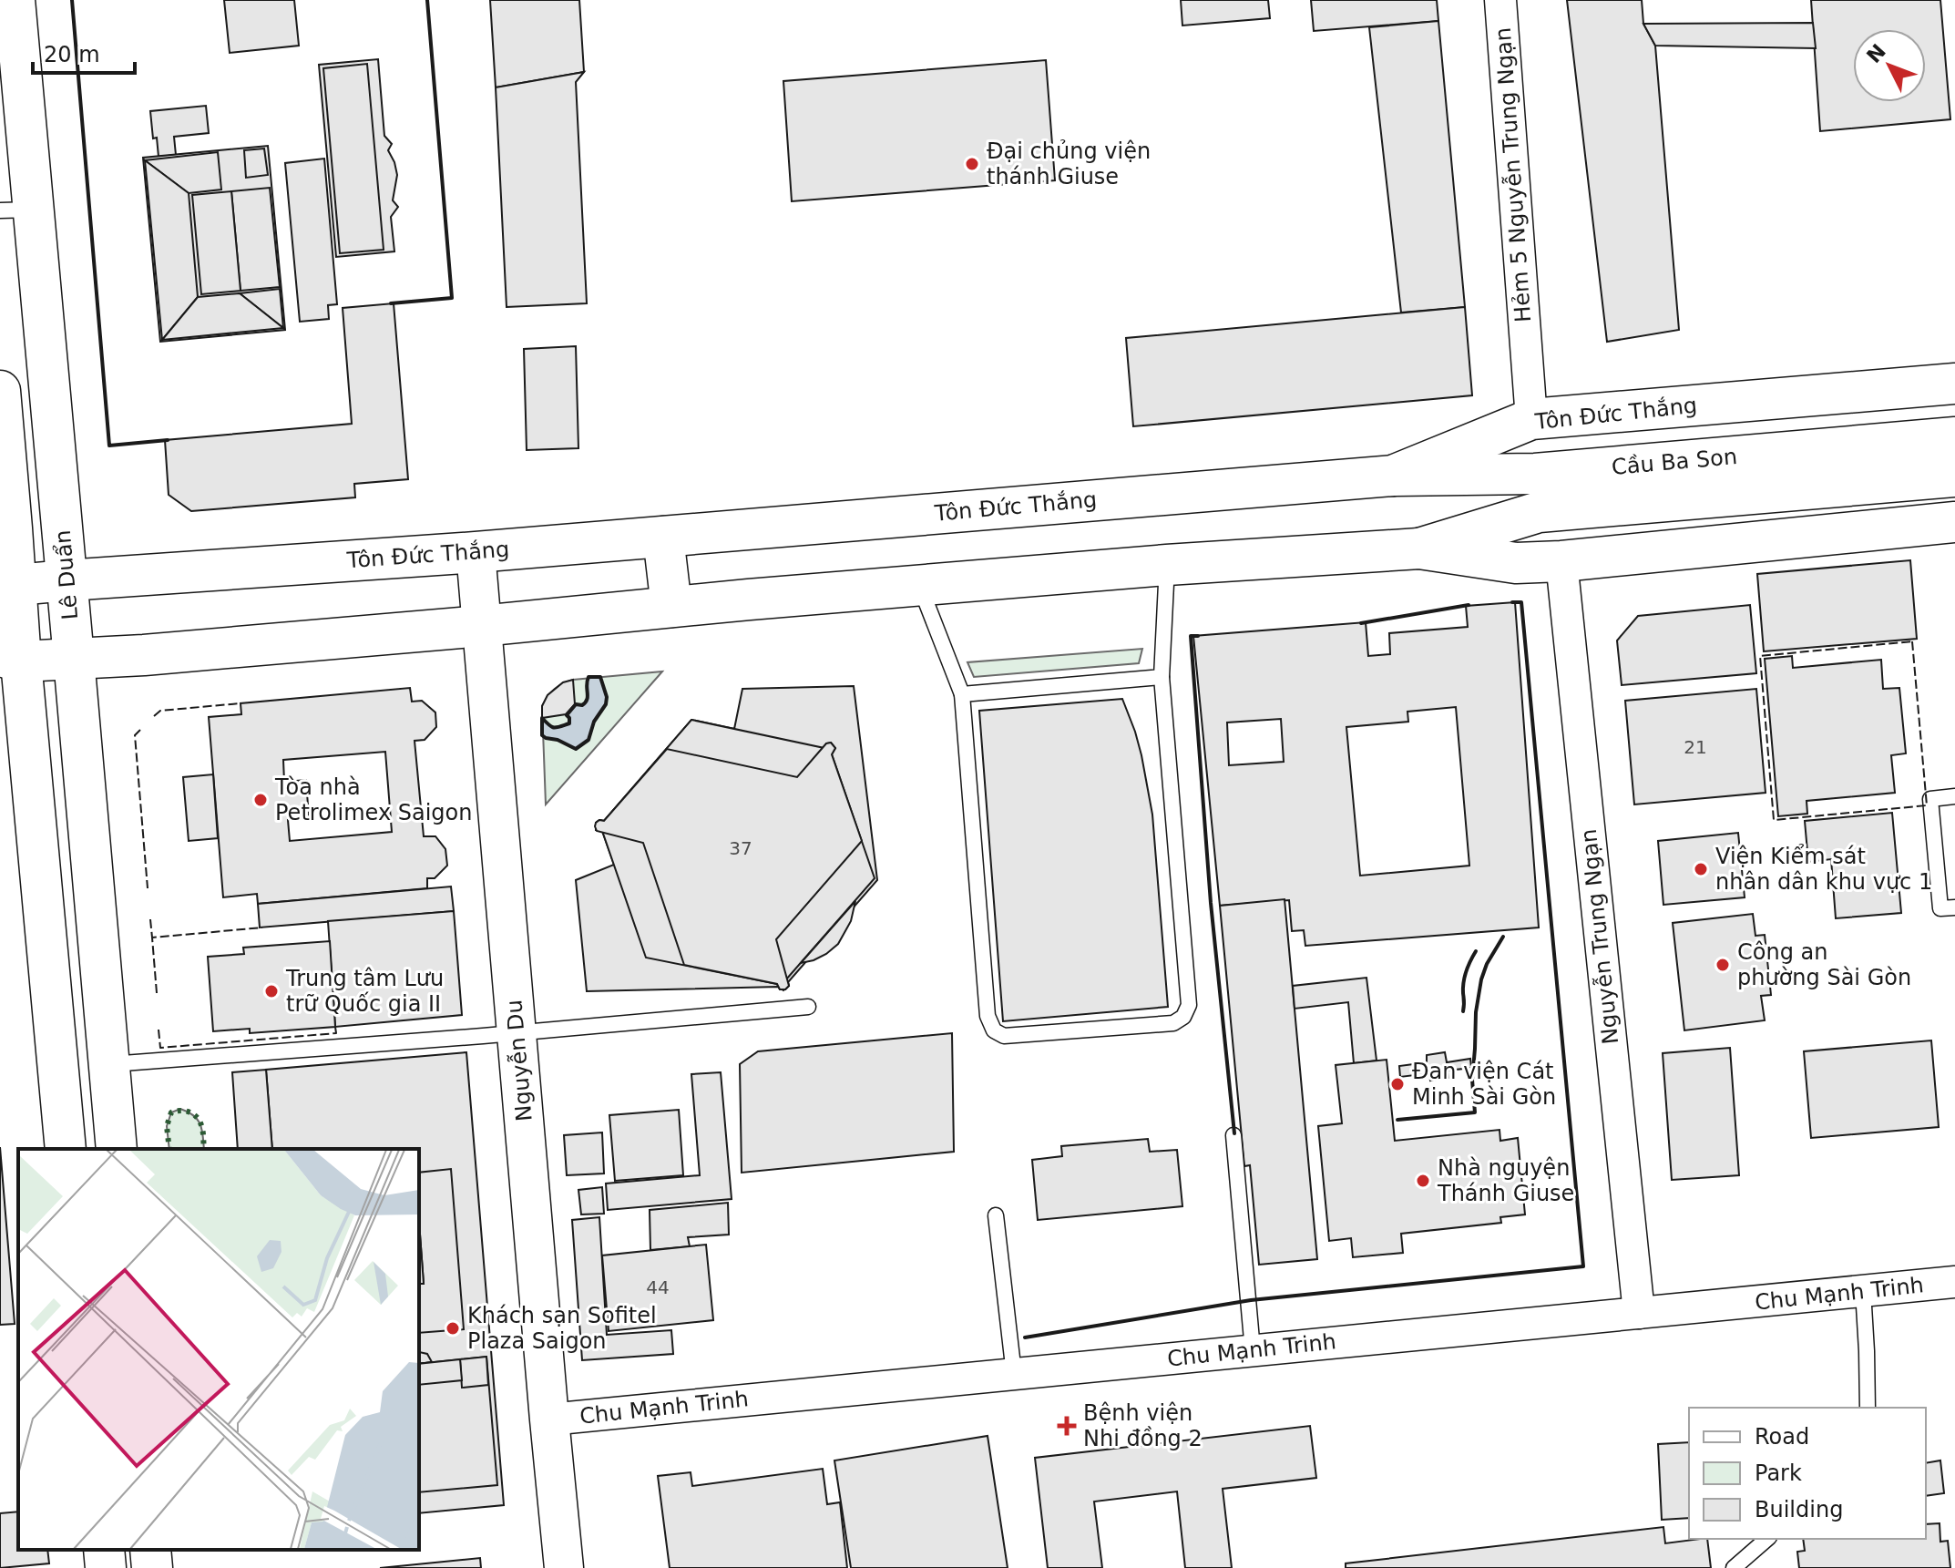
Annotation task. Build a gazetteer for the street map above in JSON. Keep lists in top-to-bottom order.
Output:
{
  "streets": {
    "main road": ["Tôn Đức Thắng", "Cầu Ba Son", "Lê Duẩn"],
    "street": [
      "Hẻm 5 Nguyễn Trung Ngạn",
      "Nguyễn Trung Ngạn",
      "Nguyễn Du",
      "Chu Mạnh Trinh"
    ]
  },
  "crossings": [
    ["Hẻm 5 Nguyễn Trung Ngạn", "Tôn Đức Thắng"],
    ["Tôn Đức Thắng", "Cầu Ba Son"],
    ["Tôn Đức Thắng", "Lê Duẩn"],
    ["Tôn Đức Thắng", "Nguyễn Du"],
    ["Nguyễn Trung Ngạn", "Chu Mạnh Trinh"],
    ["Nguyễn Du", "Chu Mạnh Trinh"]
  ],
  "places": {
    "other": [
      "Đại chủng viện thánh Giuse",
      "Tòa nhà Petrolimex Saigon",
      "Viện Kiểm sát nhân dân khu vực 1",
      "Công an phường Sài Gòn",
      "Trung tâm Lưu trữ Quốc gia II",
      "Đan viện Cát Minh Sài Gòn",
      "Nhà nguyện Thánh Giuse",
      "Khách sạn Sofitel Plaza Saigon"
    ],
    "health": ["Bệnh viện Nhi đồng 2"]
  },
  "house_numbers": ["21", "37", "44"],
  "legend": ["Road", "Park", "Building"],
  "scale_bar": "20 m",
  "north": "top left"
}
